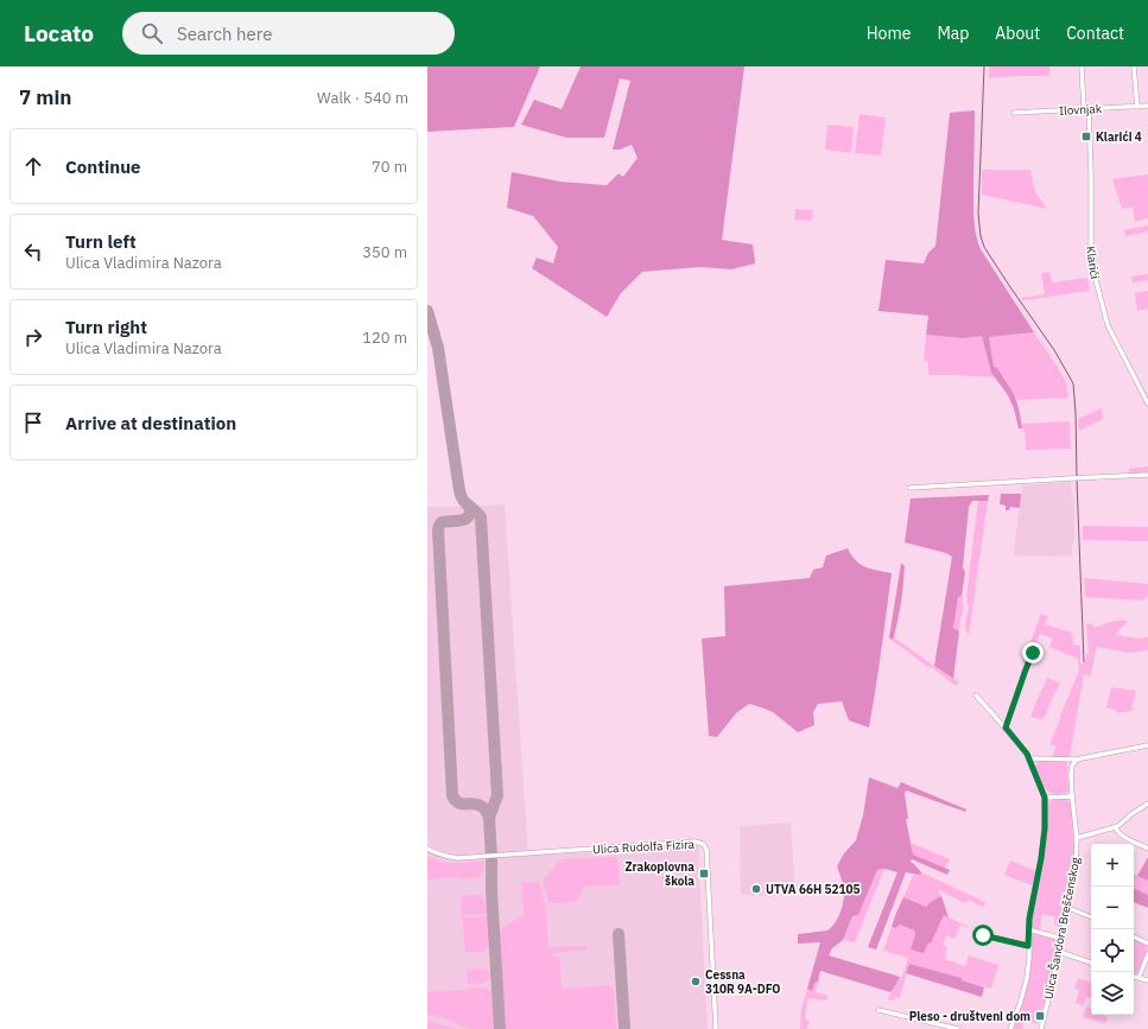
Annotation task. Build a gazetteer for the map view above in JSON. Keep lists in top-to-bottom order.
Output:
{
  "streets": {
    "street": [
      "Ilovnjak",
      "Klarići",
      "Ulica Rudolfa Fizira",
      "Ulica Šandora Breščenskog"
    ]
  },
  "crossings": [
    ["Ilovnjak", "Klarići"]
  ],
  "places": {
    "transit": ["Klarići 4", "Zrakoplovna škola", "Pleso - društveni dom"],
    "other": ["UTVA 66H 52105", "Cessna 310R 9A-DFO"]
  },
  "page": {
    "header": "Locato",
    "search": "Search here",
    "nav": [
      "Home",
      "Map",
      "About",
      "Contact"
    ],
    "heading": ["7 min", "Walk · 540 m"],
    "list": [
      ["Continue", "70 m"],
      ["Turn left", "Ulica Vladimira Nazora", "350 m"],
      ["Turn right", "Ulica Vladimira Nazora", "120 m"],
      "Arrive at destination"
    ],
    "map_buttons": ["+", "−"]
  }
}
